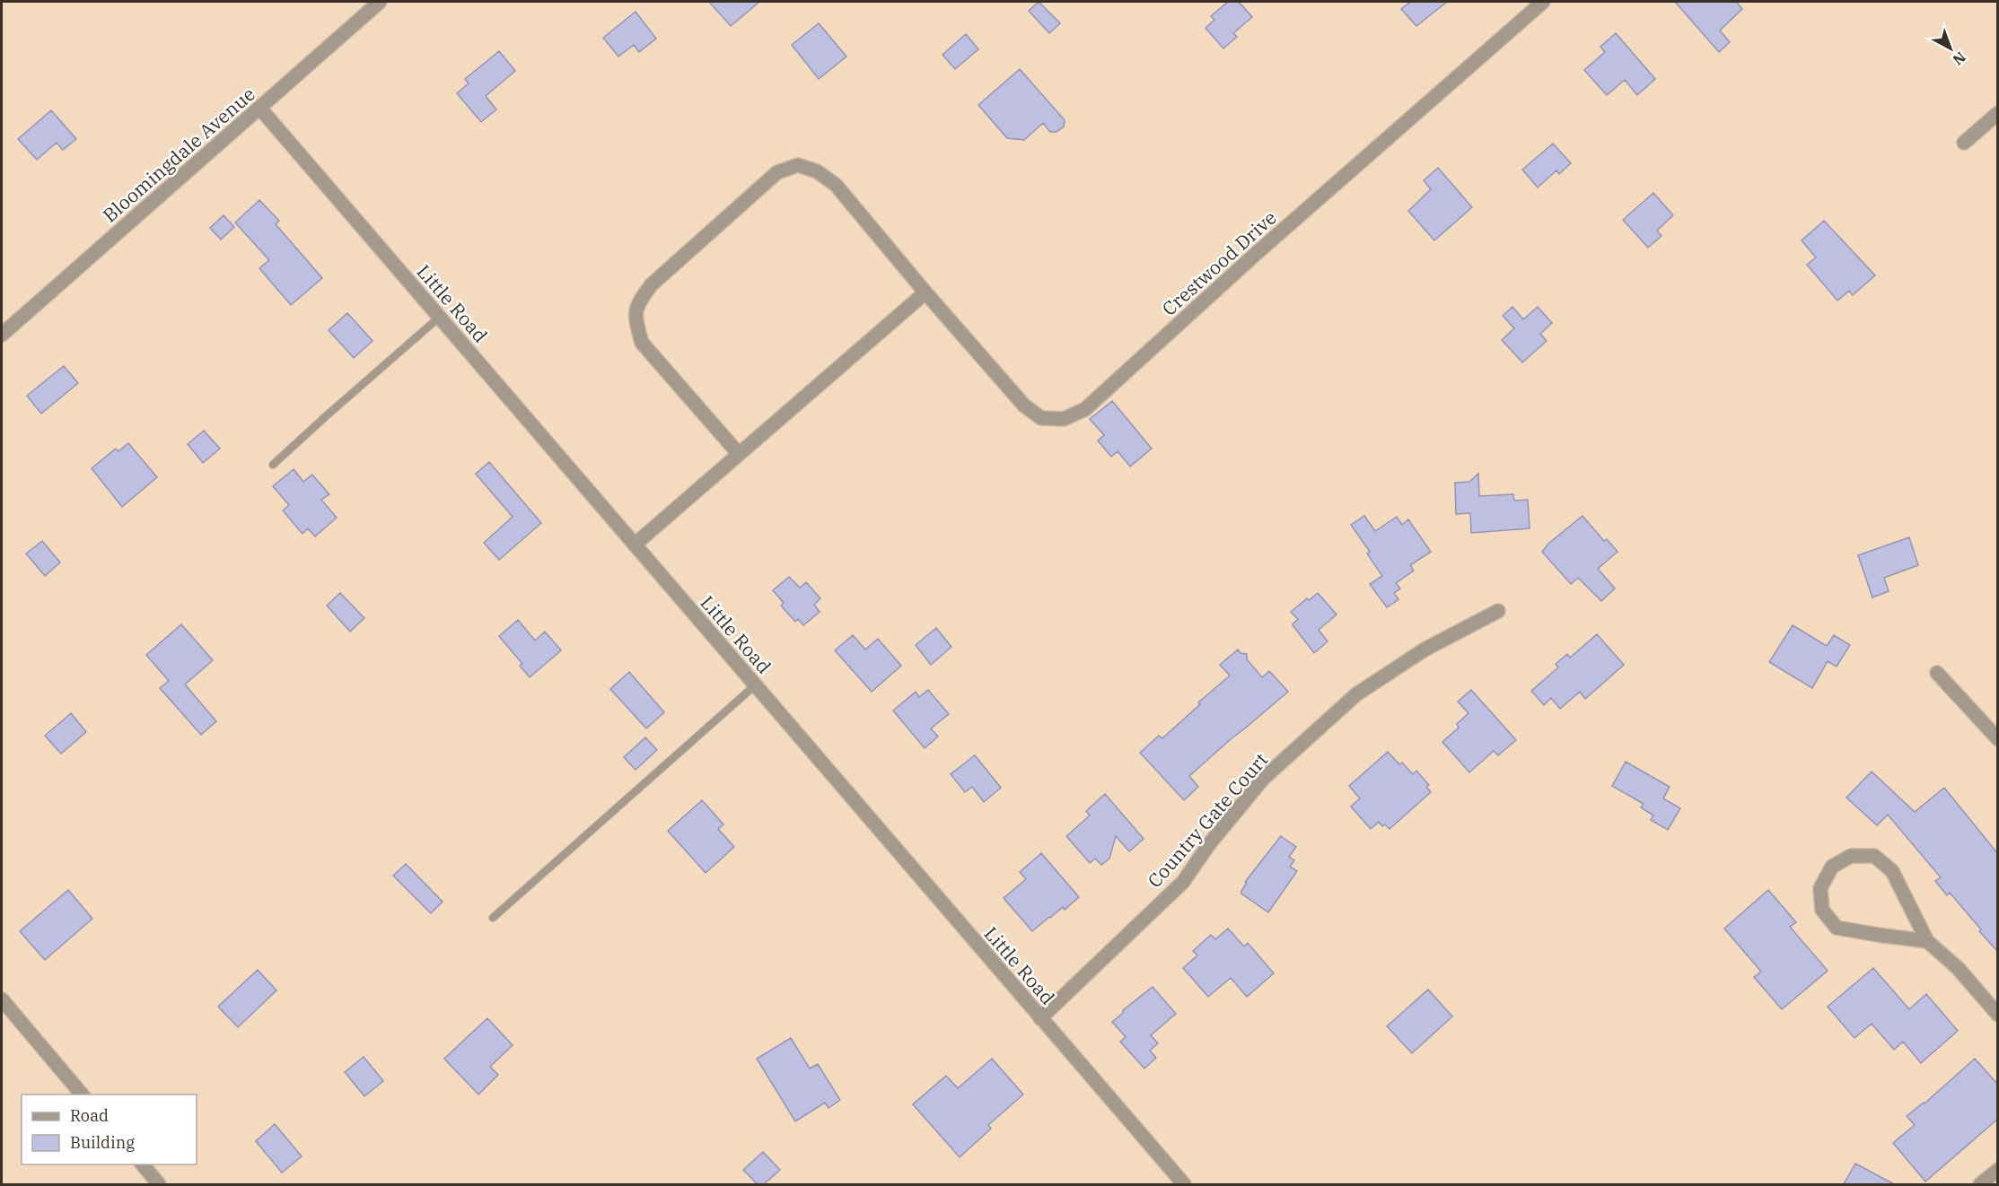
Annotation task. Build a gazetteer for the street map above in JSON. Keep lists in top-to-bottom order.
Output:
{
  "streets": {
    "street": [
      "Bloomingdale Avenue",
      "Crestwood Drive",
      "Little Road",
      "Country Gate Court"
    ]
  },
  "crossings": [
    ["Bloomingdale Avenue", "Little Road"],
    ["Little Road", "Country Gate Court"]
  ],
  "legend": ["Road", "Building"],
  "north": "bottom right"
}
